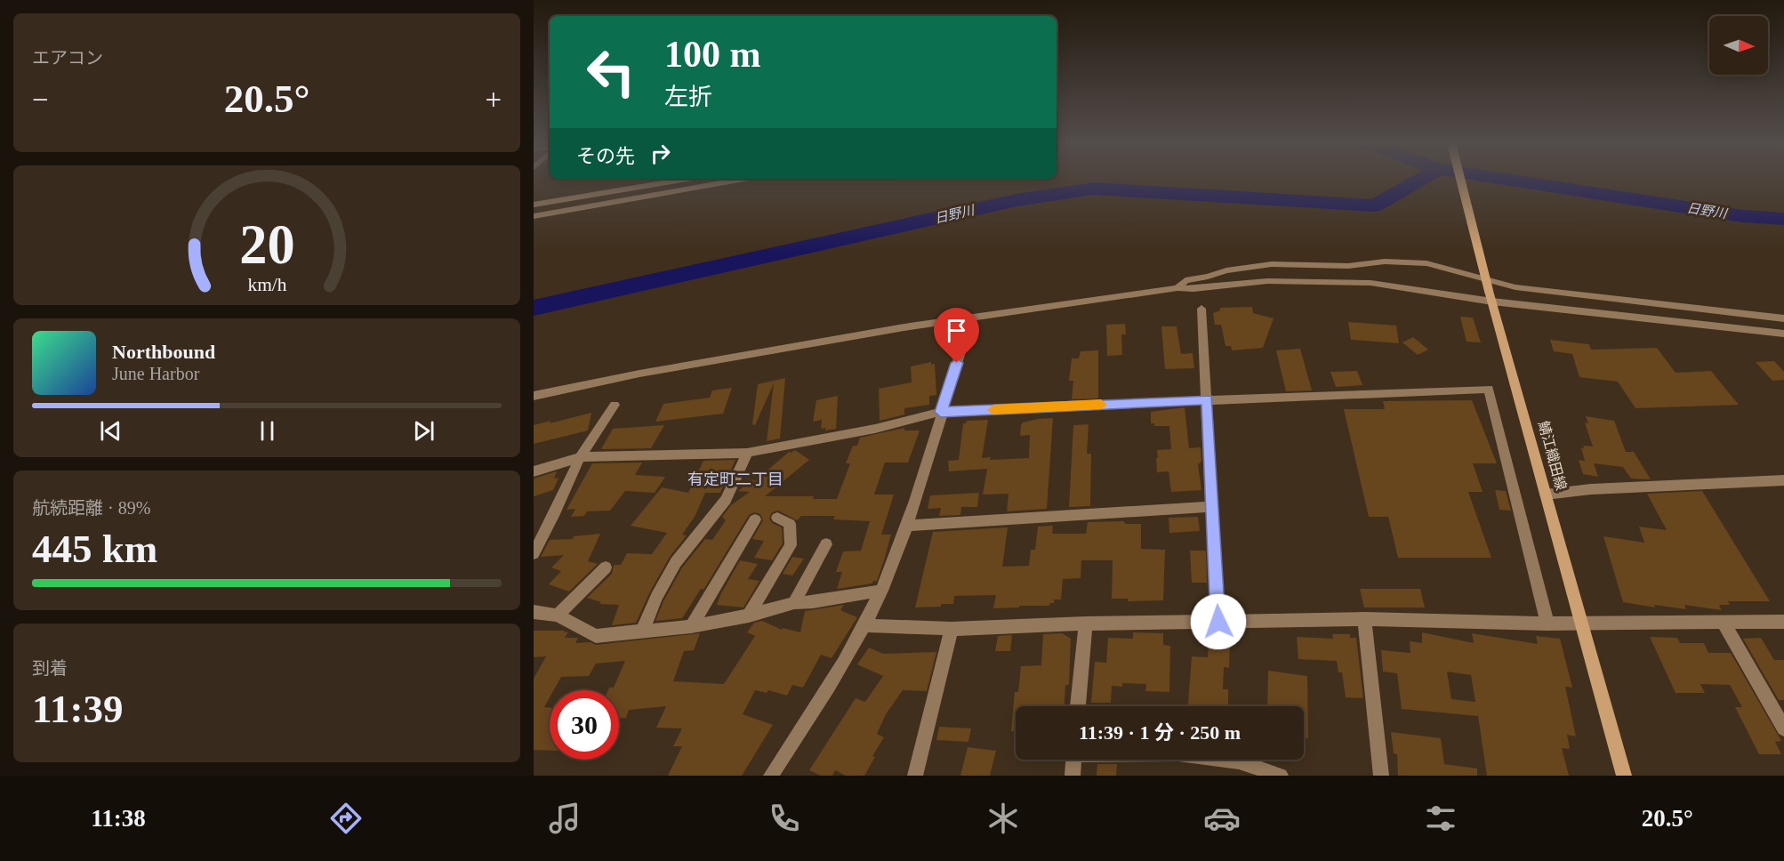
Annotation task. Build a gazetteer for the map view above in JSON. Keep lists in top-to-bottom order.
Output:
{
  "streets": {
    "main road": ["鯖江織田線"]
  },
  "districts": ["有定町二丁目"],
  "water": ["日野川"],
  "north": "right",
  "page": {
    "tile": [
      "エアコン",
      ["航続距離 · 89%", "445 km"],
      ["到着", "11:39"]
    ],
    "turn": ["100 m", "左折"],
    "heat": ["−", "20.5°", "+"],
    "then": "その先",
    "song": ["Northbound", "June Harbor"],
    "limit": "30",
    "trip": "11:39 · 1 分 · 250 m",
    "tabs": ["11:38", "20.5°"],
    "gauge": ["20", "km/h"]
  }
}
